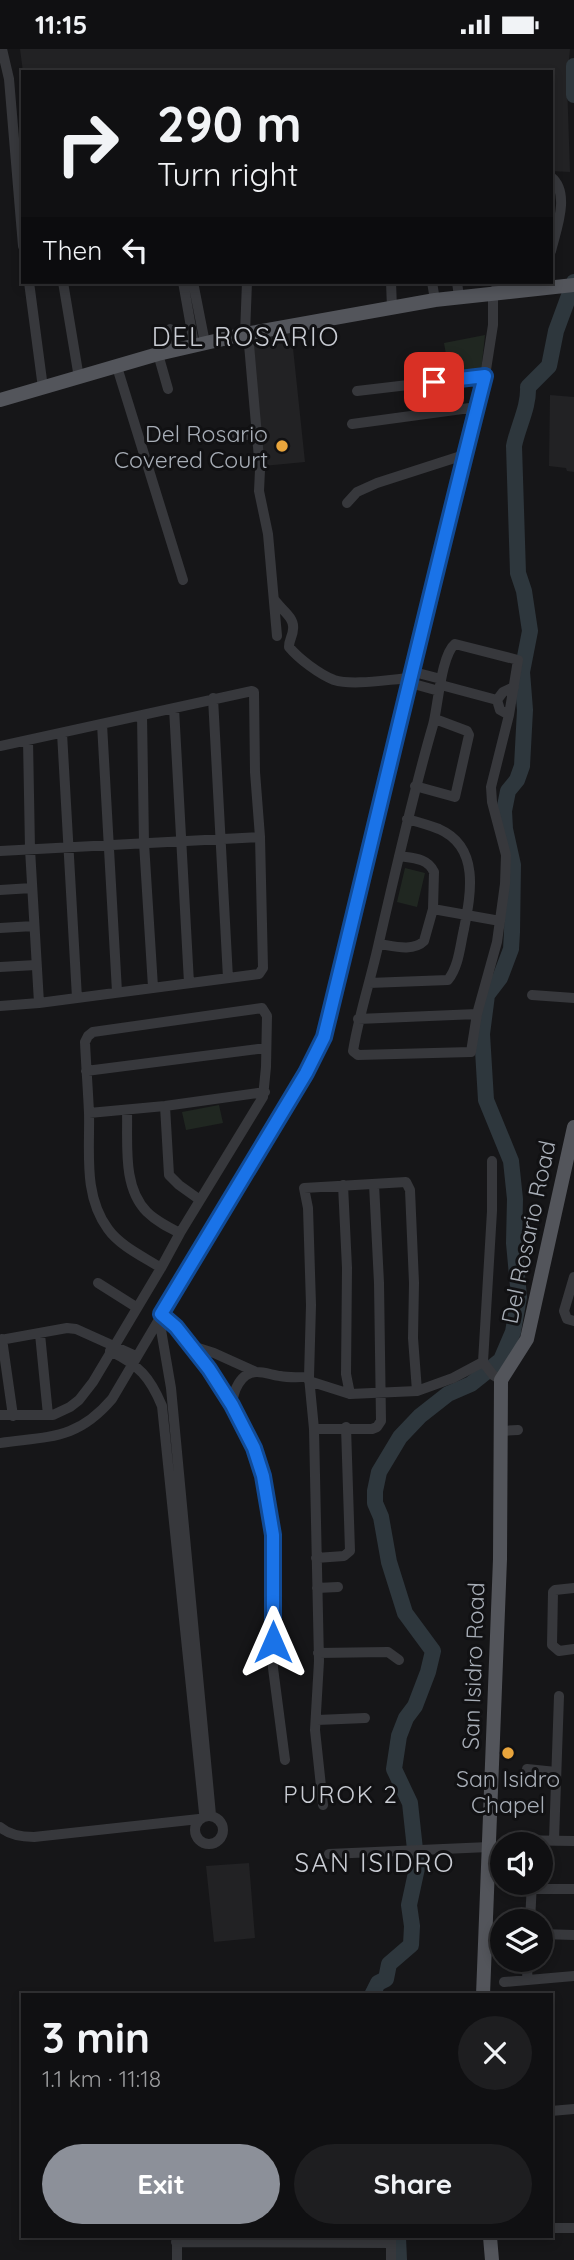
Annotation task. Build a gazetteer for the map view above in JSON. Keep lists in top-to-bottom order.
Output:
{
  "streets": {
    "main road": ["Del Rosario Road", "San Isidro Road"]
  },
  "crossings": [
    ["Del Rosario Road", "San Isidro Road"]
  ],
  "districts": ["DEL ROSARIO", "PUROK 2", "SAN ISIDRO"],
  "places": ["Del Rosario Covered Court", "San Isidro Chapel"],
  "page": {
    "status": "11:15",
    "turn": ["290 m", "Turn right"],
    "then": "Then",
    "heading": ["3 min", "1.1 km · 11:18"],
    "buttons": ["Exit", "Share"]
  }
}
